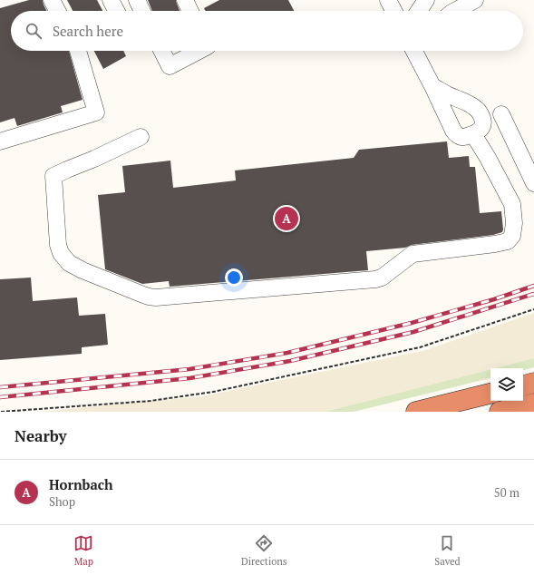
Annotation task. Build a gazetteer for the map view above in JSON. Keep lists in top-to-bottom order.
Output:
{
  "page": {
    "search": "Search here",
    "pins": "A",
    "heading": "Nearby",
    "list": [
      {
        "mark": "A",
        "name": "Hornbach",
        "note": "Shop",
        "value": "50 m"
      }
    ],
    "nav": ["Map", "Directions", "Saved"]
  }
}
